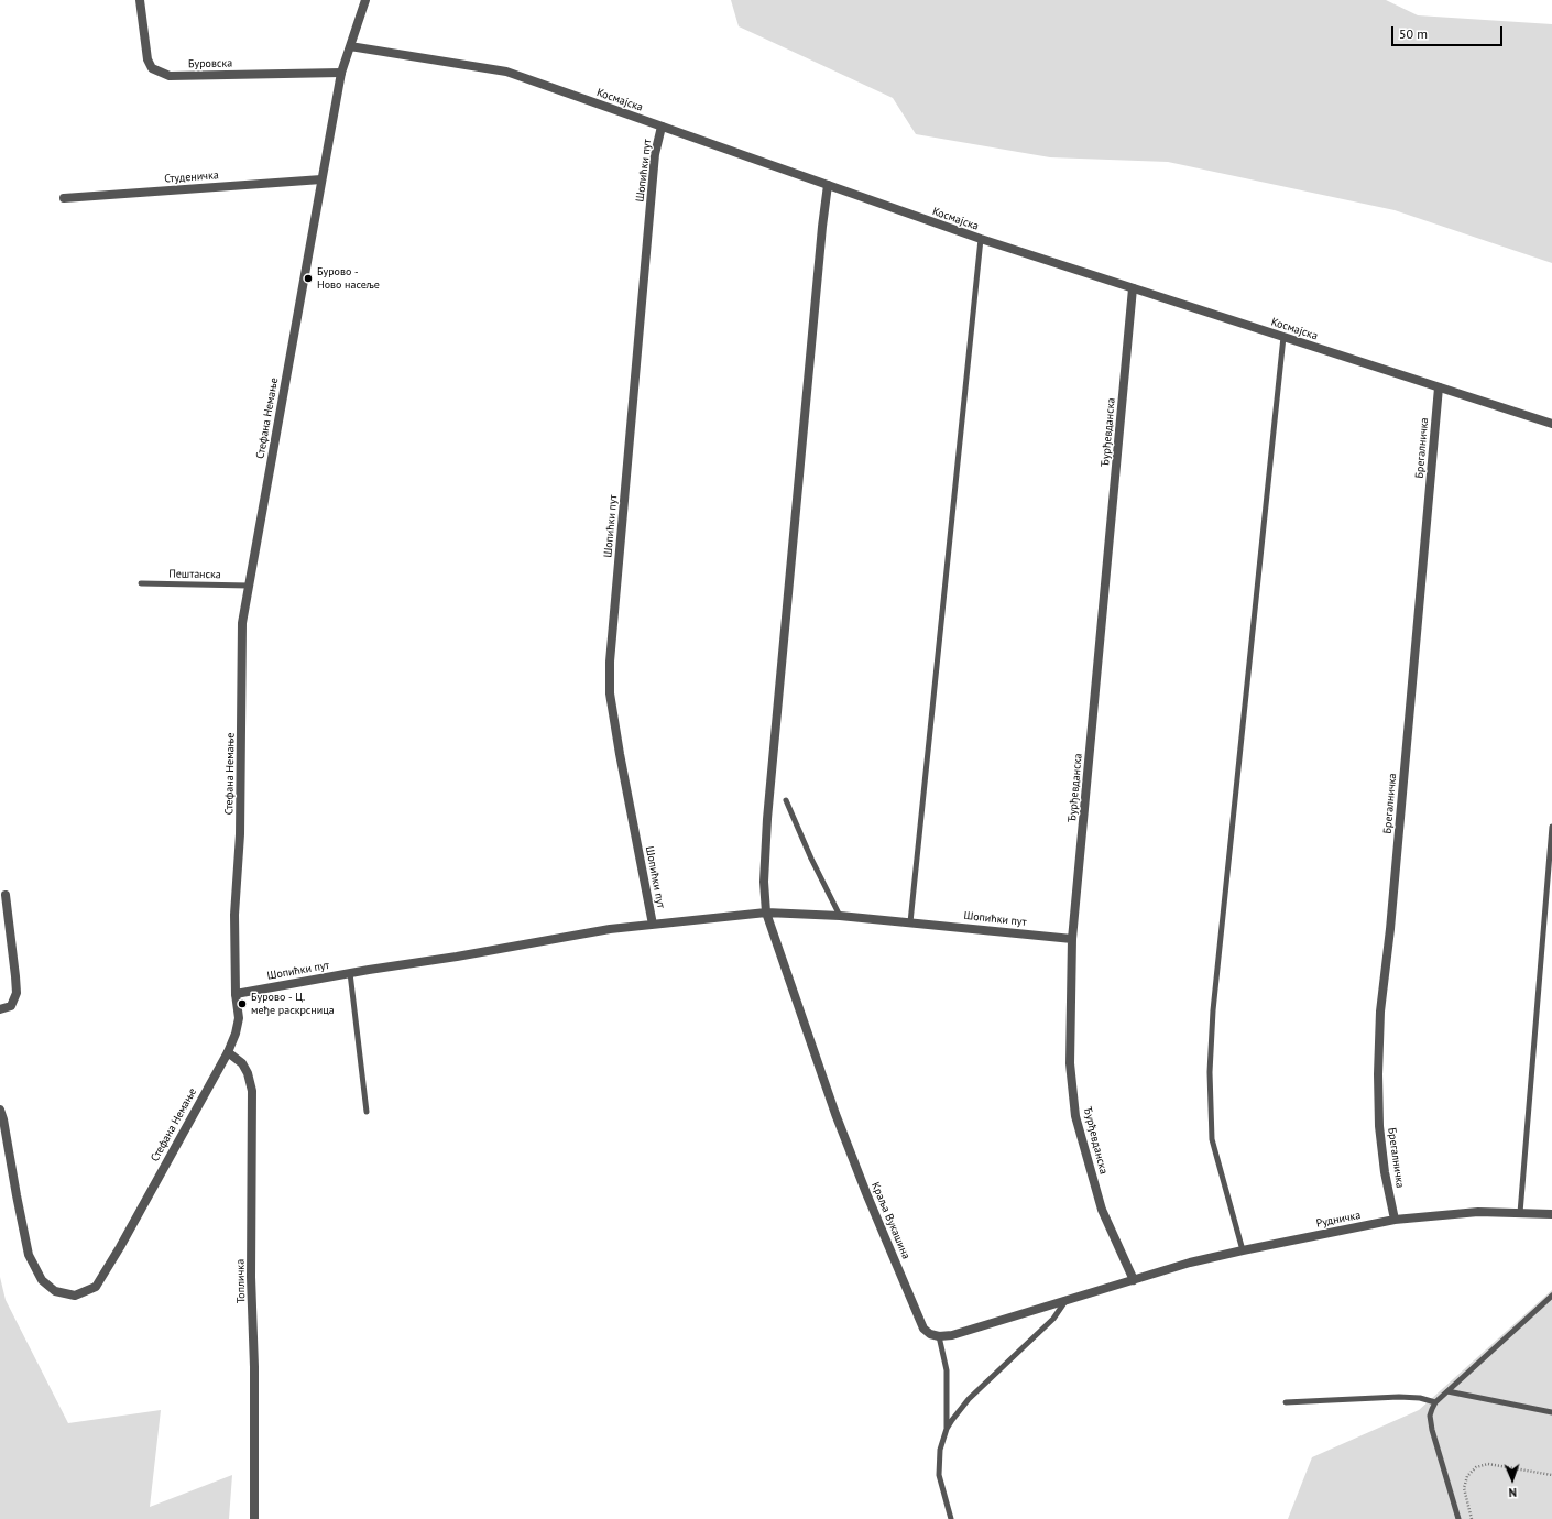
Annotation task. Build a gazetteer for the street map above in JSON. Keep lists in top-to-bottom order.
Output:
{
  "streets": {
    "street": [
      "Буровска",
      "Космајска",
      "Шопићки пут",
      "Студеничка",
      "Стефана Немање",
      "Ђурђевданска",
      "Брегалничка",
      "Рудничка",
      "Краља Вукашина",
      "Топличка"
    ],
    "lane": ["Пештанска"]
  },
  "crossings": [
    ["Буровска", "Стефана Немање"],
    ["Космајска", "Шопићки пут"],
    ["Космајска", "Стефана Немање"],
    ["Космајска", "Ђурђевданска"],
    ["Космајска", "Брегалничка"],
    ["Космајска", "Краља Вукашина"],
    ["Шопићки пут", "Стефана Немање"],
    ["Шопићки пут", "Ђурђевданска"],
    ["Шопићки пут", "Краља Вукашина"],
    ["Студеничка", "Стефана Немање"],
    ["Стефана Немање", "Пештанска"],
    ["Стефана Немање", "Топличка"],
    ["Ђурђевданска", "Рудничка"],
    ["Брегалничка", "Рудничка"]
  ],
  "places": ["Бурово - Ново насеље", "Бурово - Ц. међе раскрсница"],
  "scale_bar": "50 m",
  "north": "bottom"
}
